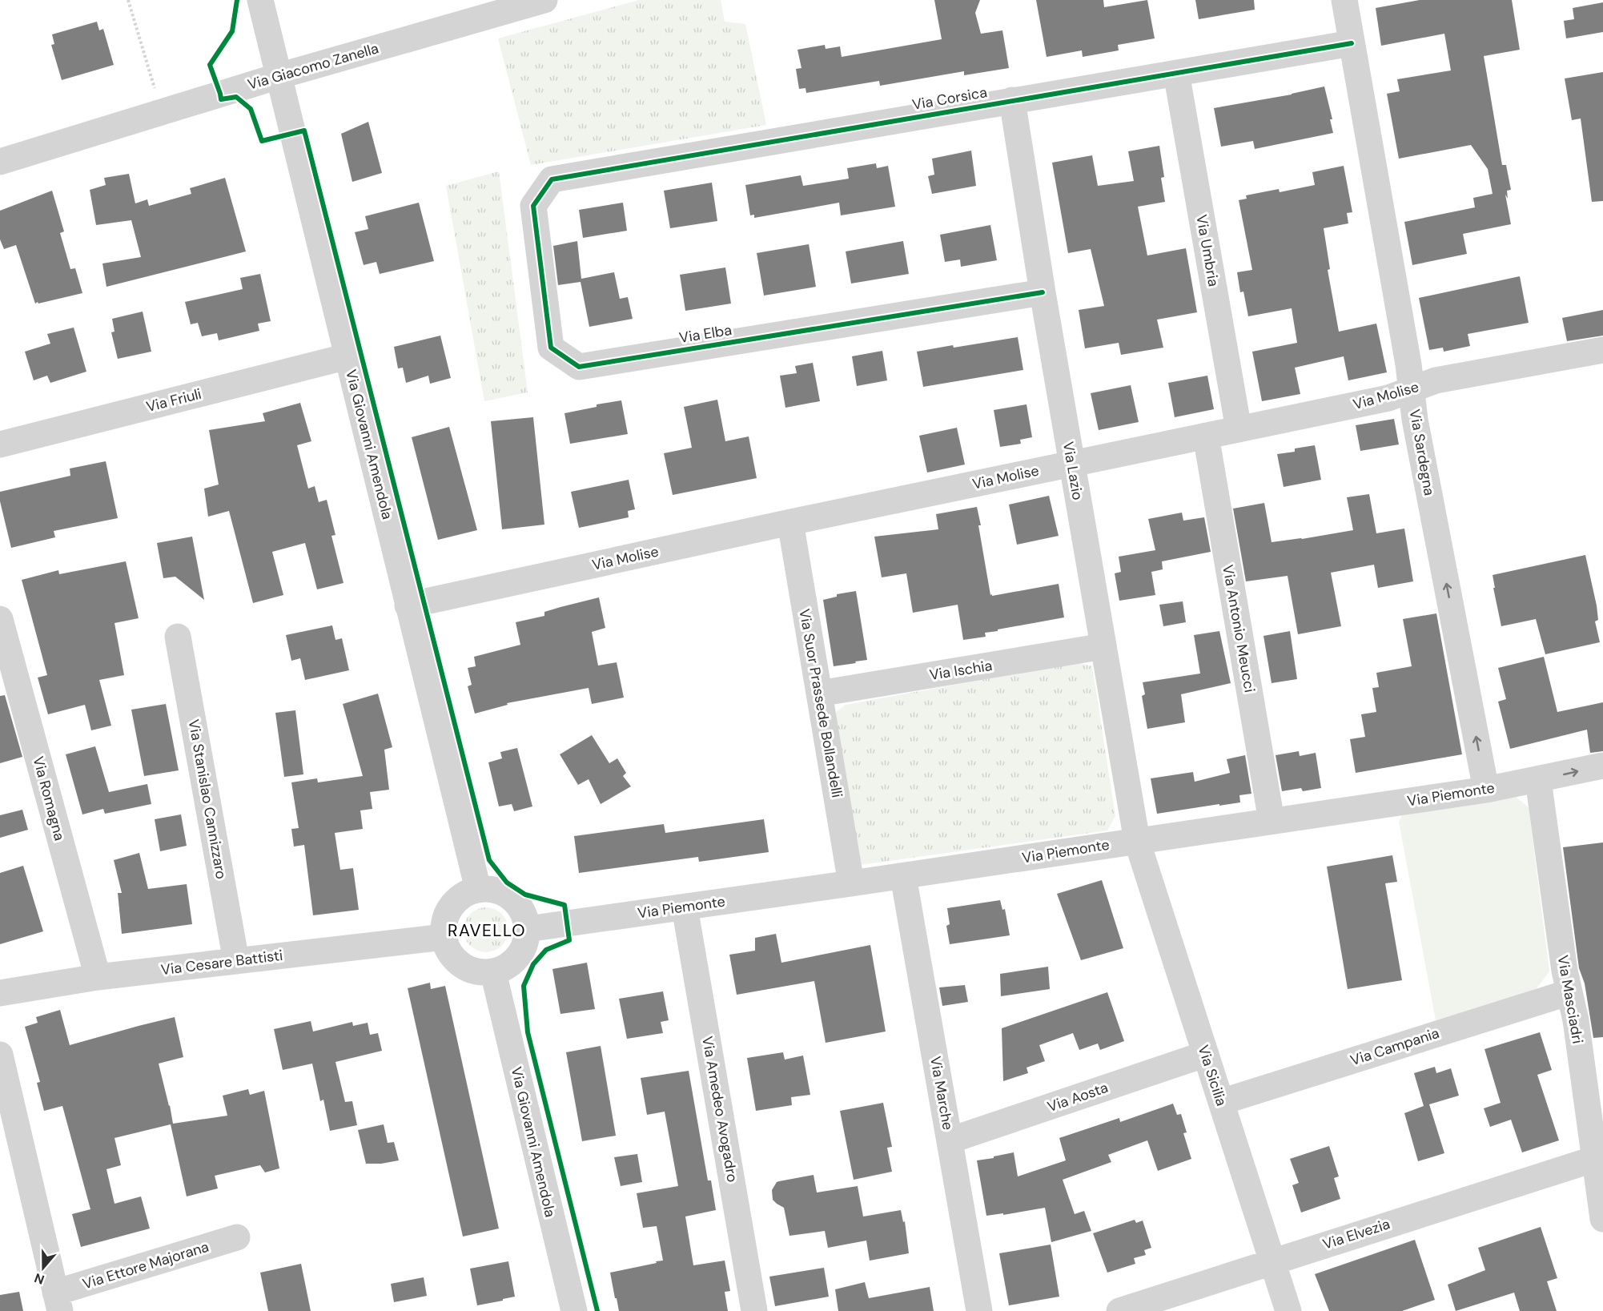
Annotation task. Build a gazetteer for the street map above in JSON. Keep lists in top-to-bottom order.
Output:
{
  "streets": {
    "street": [
      "Via Giacomo Zanella",
      "Via Corsica",
      "Via Umbria",
      "Via Elba",
      "Via Molise",
      "Via Friuli",
      "Via Giovanni Amendola",
      "Via Sardegna",
      "Via Lazio",
      "Via Antonio Meucci",
      "Via Ischia",
      "Via Suor Prassede Bollandelli",
      "Via Piemonte",
      "Via Romagna",
      "Via Stanislao Cannizzaro",
      "Via Cesare Battisti",
      "Via Masciadri",
      "Via Campania",
      "Via Sicilia",
      "Via Marche",
      "Via Aosta",
      "Via Amedeo Avogadro",
      "Via Elvezia",
      "Via Ettore Majorana"
    ]
  },
  "crossings": [
    ["Via Giacomo Zanella", "Via Giovanni Amendola"],
    ["Via Corsica", "Via Umbria"],
    ["Via Corsica", "Via Elba"],
    ["Via Corsica", "Via Sardegna"],
    ["Via Corsica", "Via Lazio"],
    ["Via Umbria", "Via Molise"],
    ["Via Elba", "Via Lazio"],
    ["Via Molise", "Via Giovanni Amendola"],
    ["Via Molise", "Via Sardegna"],
    ["Via Molise", "Via Lazio"],
    ["Via Molise", "Via Antonio Meucci"],
    ["Via Molise", "Via Suor Prassede Bollandelli"],
    ["Via Friuli", "Via Giovanni Amendola"],
    ["Via Giovanni Amendola", "Via Piemonte"],
    ["Via Giovanni Amendola", "Via Cesare Battisti"],
    ["Via Sardegna", "Via Piemonte"],
    ["Via Lazio", "Via Ischia"],
    ["Via Lazio", "Via Piemonte"],
    ["Via Lazio", "Via Sicilia"],
    ["Via Antonio Meucci", "Via Piemonte"],
    ["Via Ischia", "Via Suor Prassede Bollandelli"],
    ["Via Suor Prassede Bollandelli", "Via Piemonte"],
    ["Via Piemonte", "Via Cesare Battisti"],
    ["Via Piemonte", "Via Masciadri"],
    ["Via Piemonte", "Via Sicilia"],
    ["Via Piemonte", "Via Marche"],
    ["Via Piemonte", "Via Amedeo Avogadro"],
    ["Via Romagna", "Via Cesare Battisti"],
    ["Via Stanislao Cannizzaro", "Via Cesare Battisti"],
    ["Via Masciadri", "Via Campania"],
    ["Via Masciadri", "Via Elvezia"],
    ["Via Campania", "Via Sicilia"],
    ["Via Sicilia", "Via Aosta"],
    ["Via Sicilia", "Via Elvezia"],
    ["Via Marche", "Via Aosta"]
  ],
  "one_way": ["Via Sardegna"],
  "districts": ["RAVELLO"],
  "north": "bottom"
}
